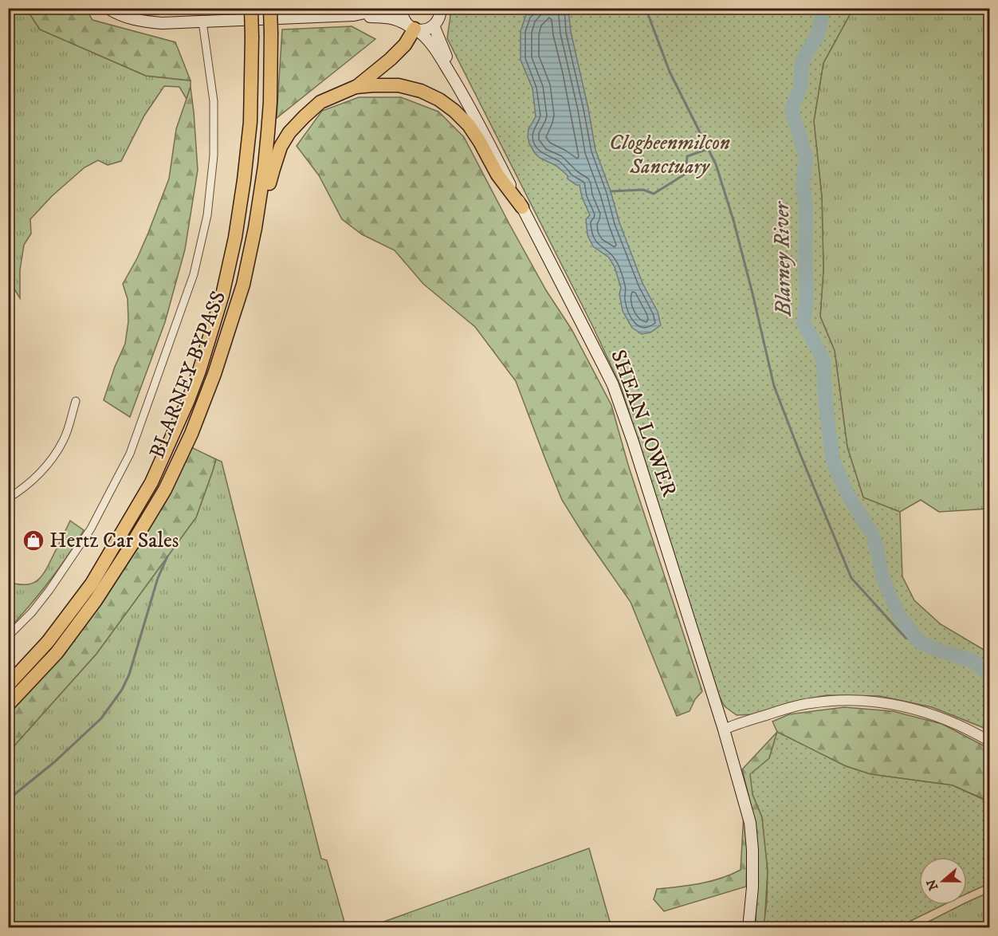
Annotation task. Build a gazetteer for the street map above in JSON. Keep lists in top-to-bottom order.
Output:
{
  "streets": {
    "highway": ["BLARNEY BYPASS"],
    "main road": ["SHEAN LOWER"]
  },
  "water": ["Blarney River"],
  "parks": ["Clogheenmilcon Sanctuary"],
  "places": {
    "shop": ["Hertz Car Sales"]
  },
  "north": "left"
}
